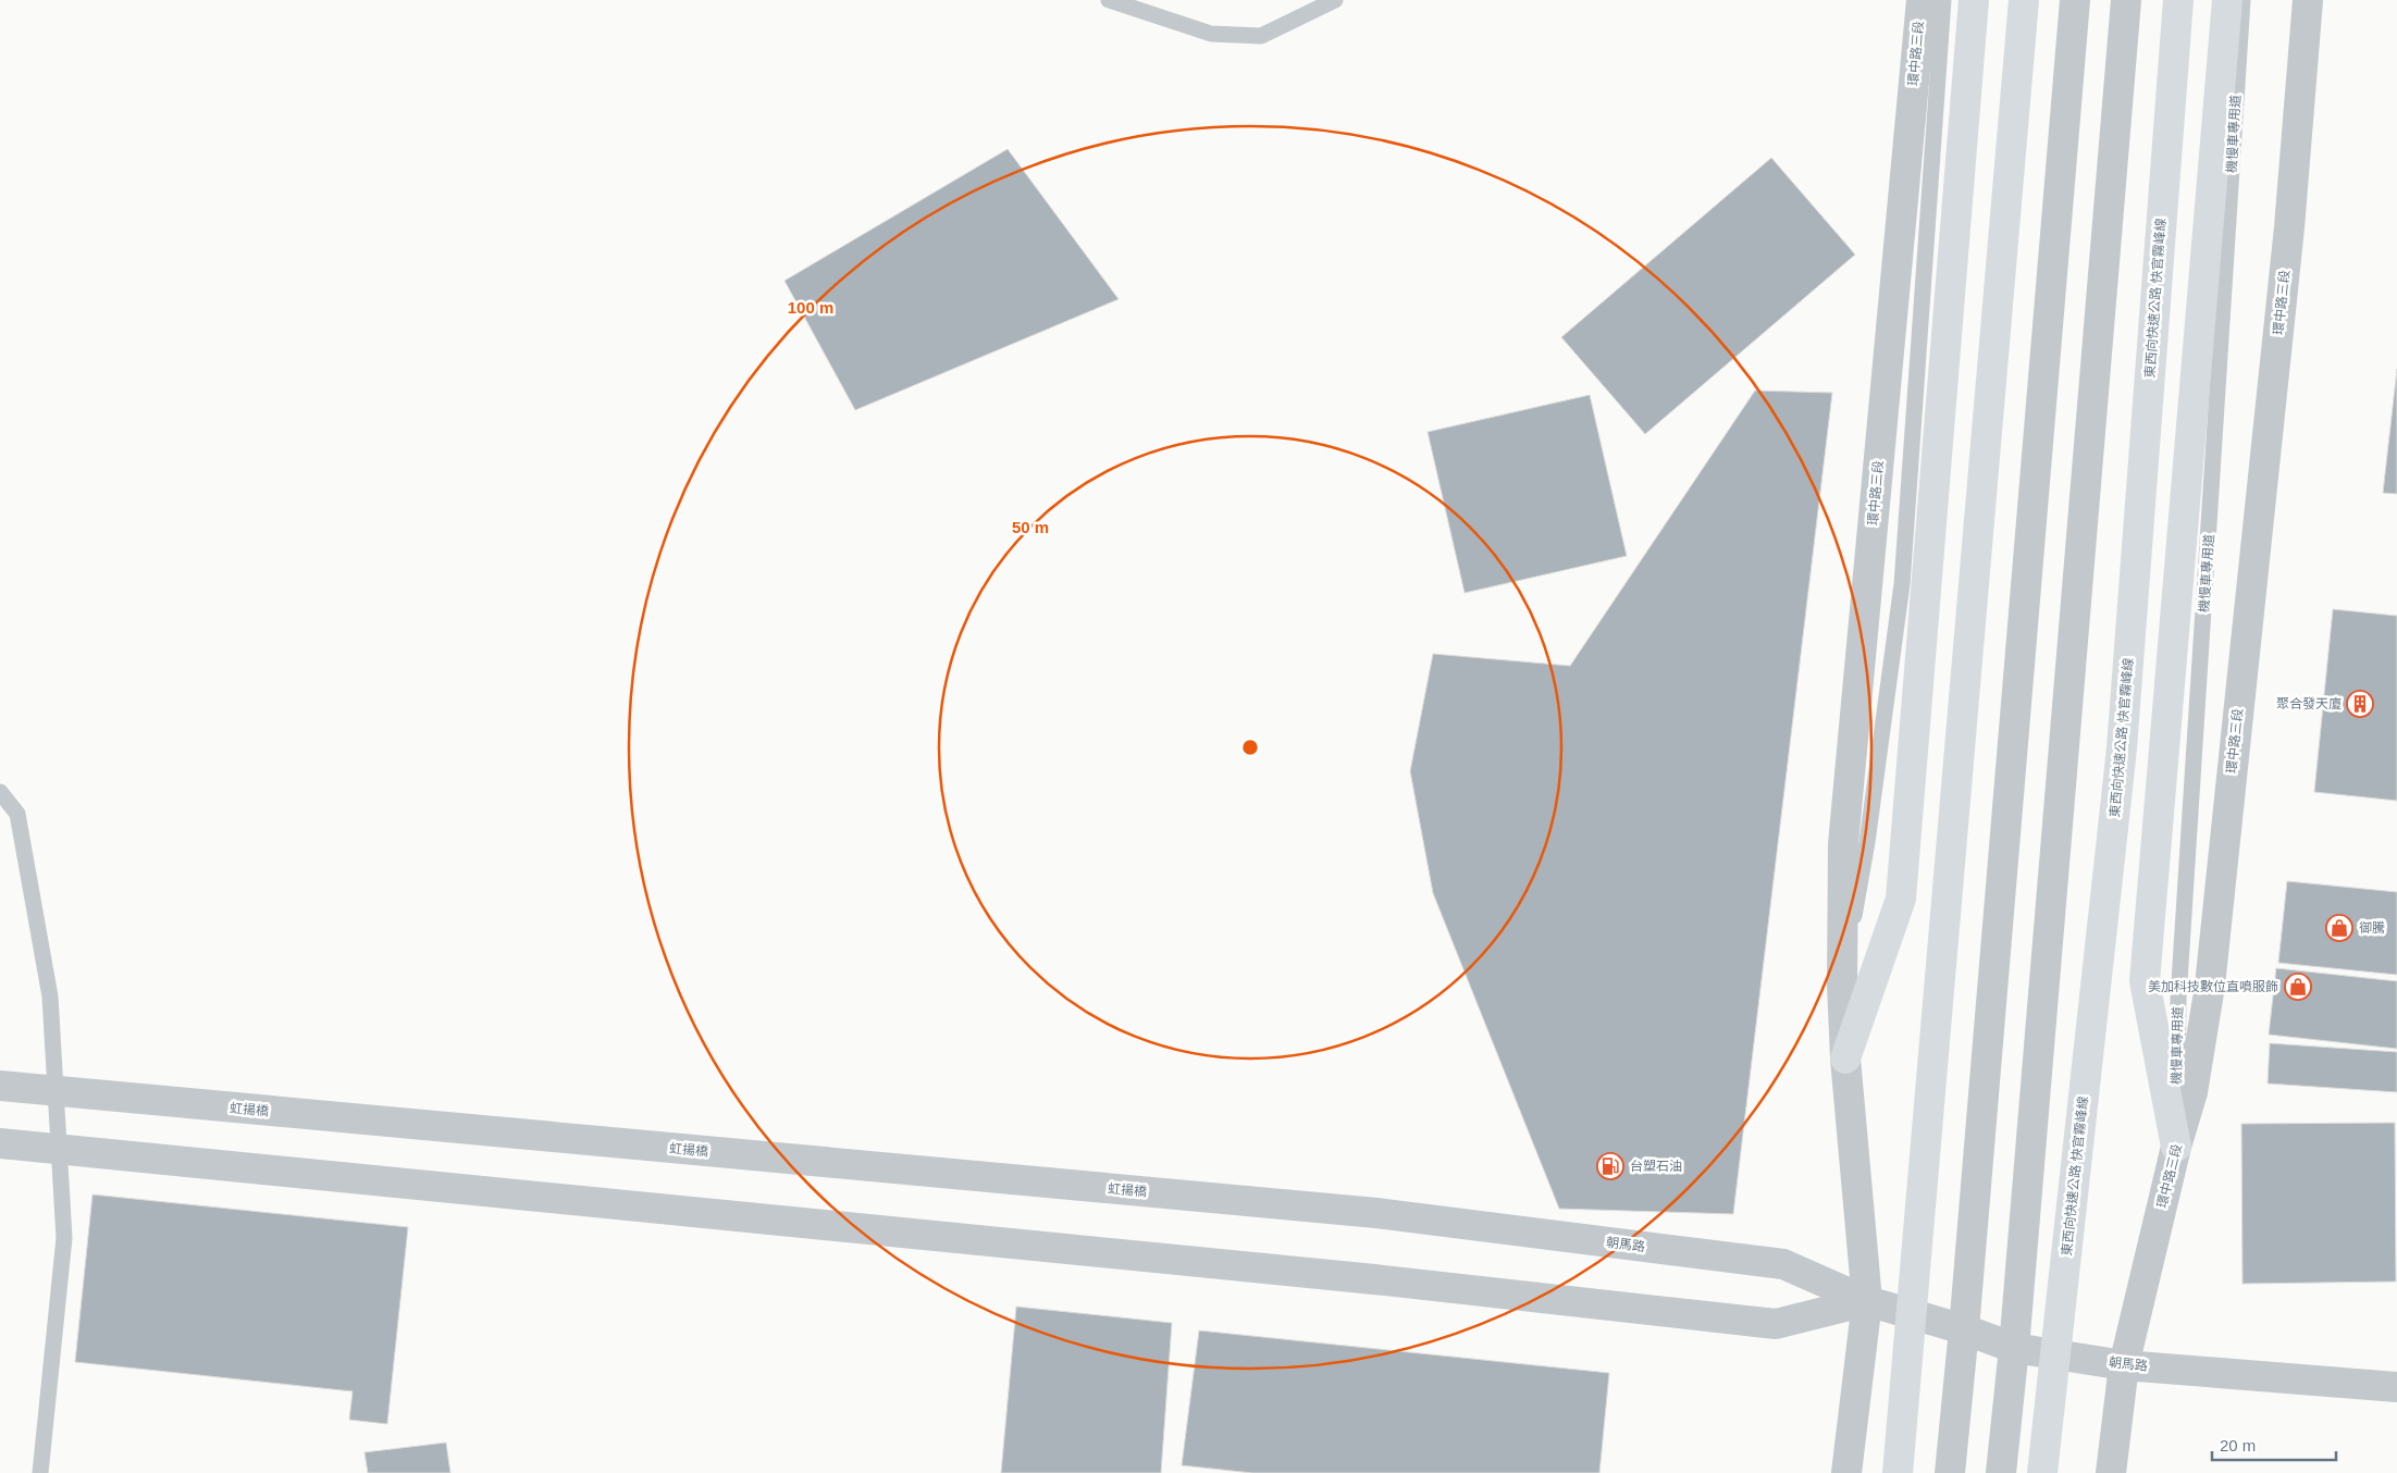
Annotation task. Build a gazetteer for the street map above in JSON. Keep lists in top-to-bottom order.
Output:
{
  "streets": {
    "highway": ["東西向快速公路 快官霧峰線"],
    "street": ["環中路三段", "虹揚橋", "朝馬路"],
    "lane": ["機慢車專用道"]
  },
  "crossings": [
    ["環中路三段", "機慢車專用道"],
    ["環中路三段", "朝馬路"],
    ["虹揚橋", "朝馬路"]
  ],
  "places": {
    "building": ["聚合發天廈"],
    "shop": ["御騰", "美加科技數位直噴服飾"],
    "fuel station": ["台塑石油"]
  },
  "scale_bar": "20 m",
  "rings": ["100 m", "50 m"]
}
